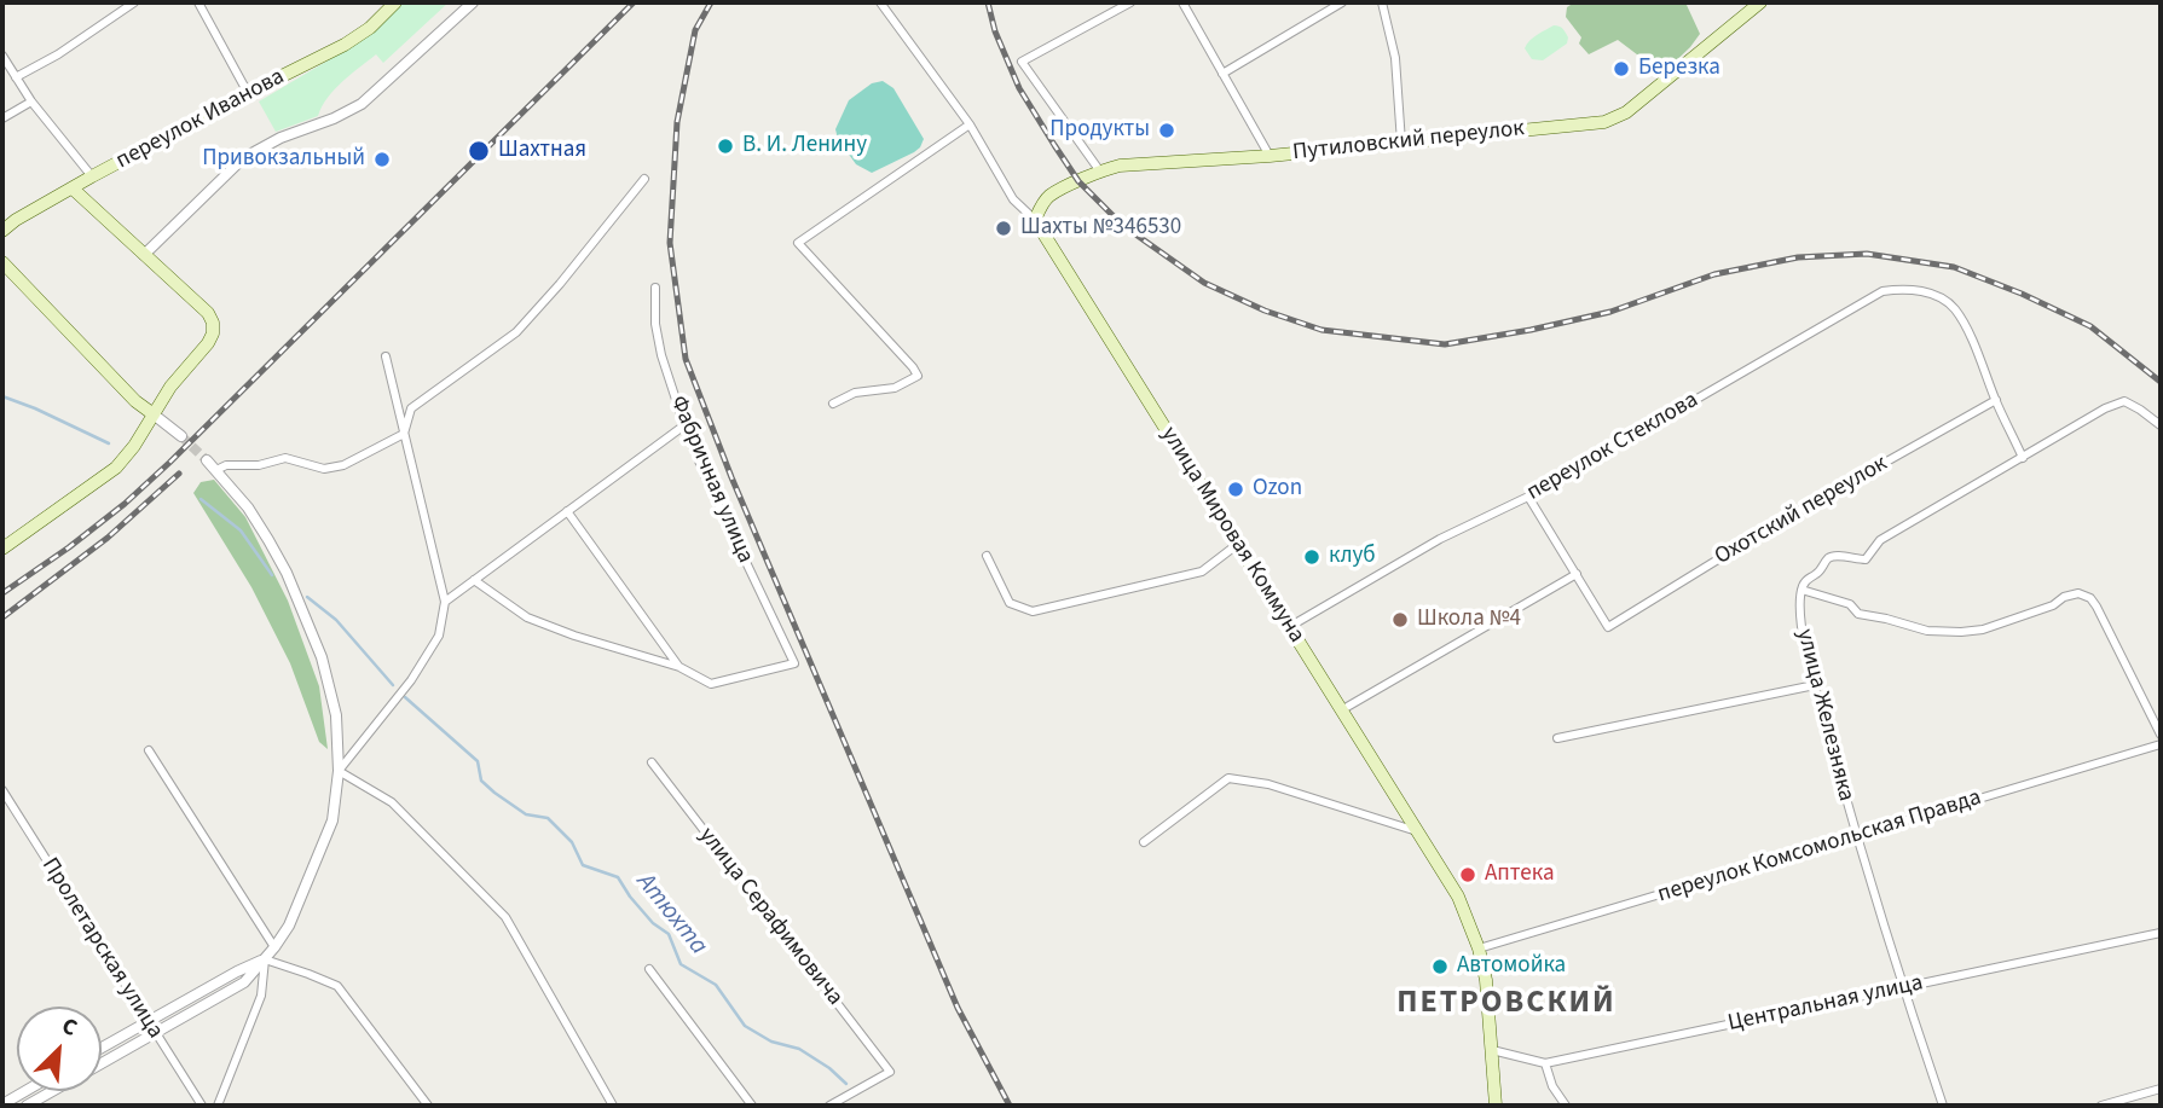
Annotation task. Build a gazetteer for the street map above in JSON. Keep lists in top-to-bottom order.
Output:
{
  "streets": {
    "main road": ["переулок Иванова", "Путиловский переулок", "улица Мировая Коммуна"],
    "street": [
      "переулок Стеклова",
      "Фабричная улица",
      "Охотский переулок",
      "улица Железняка",
      "переулок Комсомольская Правда",
      "улица Серафимовича",
      "Пролетарская улица",
      "Центральная улица"
    ]
  },
  "crossings": [
    ["Путиловский переулок", "улица Мировая Коммуна"],
    ["переулок Стеклова", "Охотский переулок"],
    ["переулок Стеклова", "улица Мировая Коммуна"],
    ["улица Мировая Коммуна", "переулок Комсомольская Правда"],
    ["улица Мировая Коммуна", "Центральная улица"],
    ["улица Железняка", "переулок Комсомольская Правда"],
    ["улица Железняка", "Центральная улица"]
  ],
  "districts": ["ПЕТРОВСКИЙ"],
  "water": ["Атюхта"],
  "places": [
    "Березка",
    "Продукты",
    "В. И. Ленину",
    "Шахтная",
    "Привокзальный",
    "Шахты №346530",
    "Ozon",
    "клуб",
    "Школа №4",
    "Аптека",
    "Автомойка"
  ],
  "north": "top right"
}
